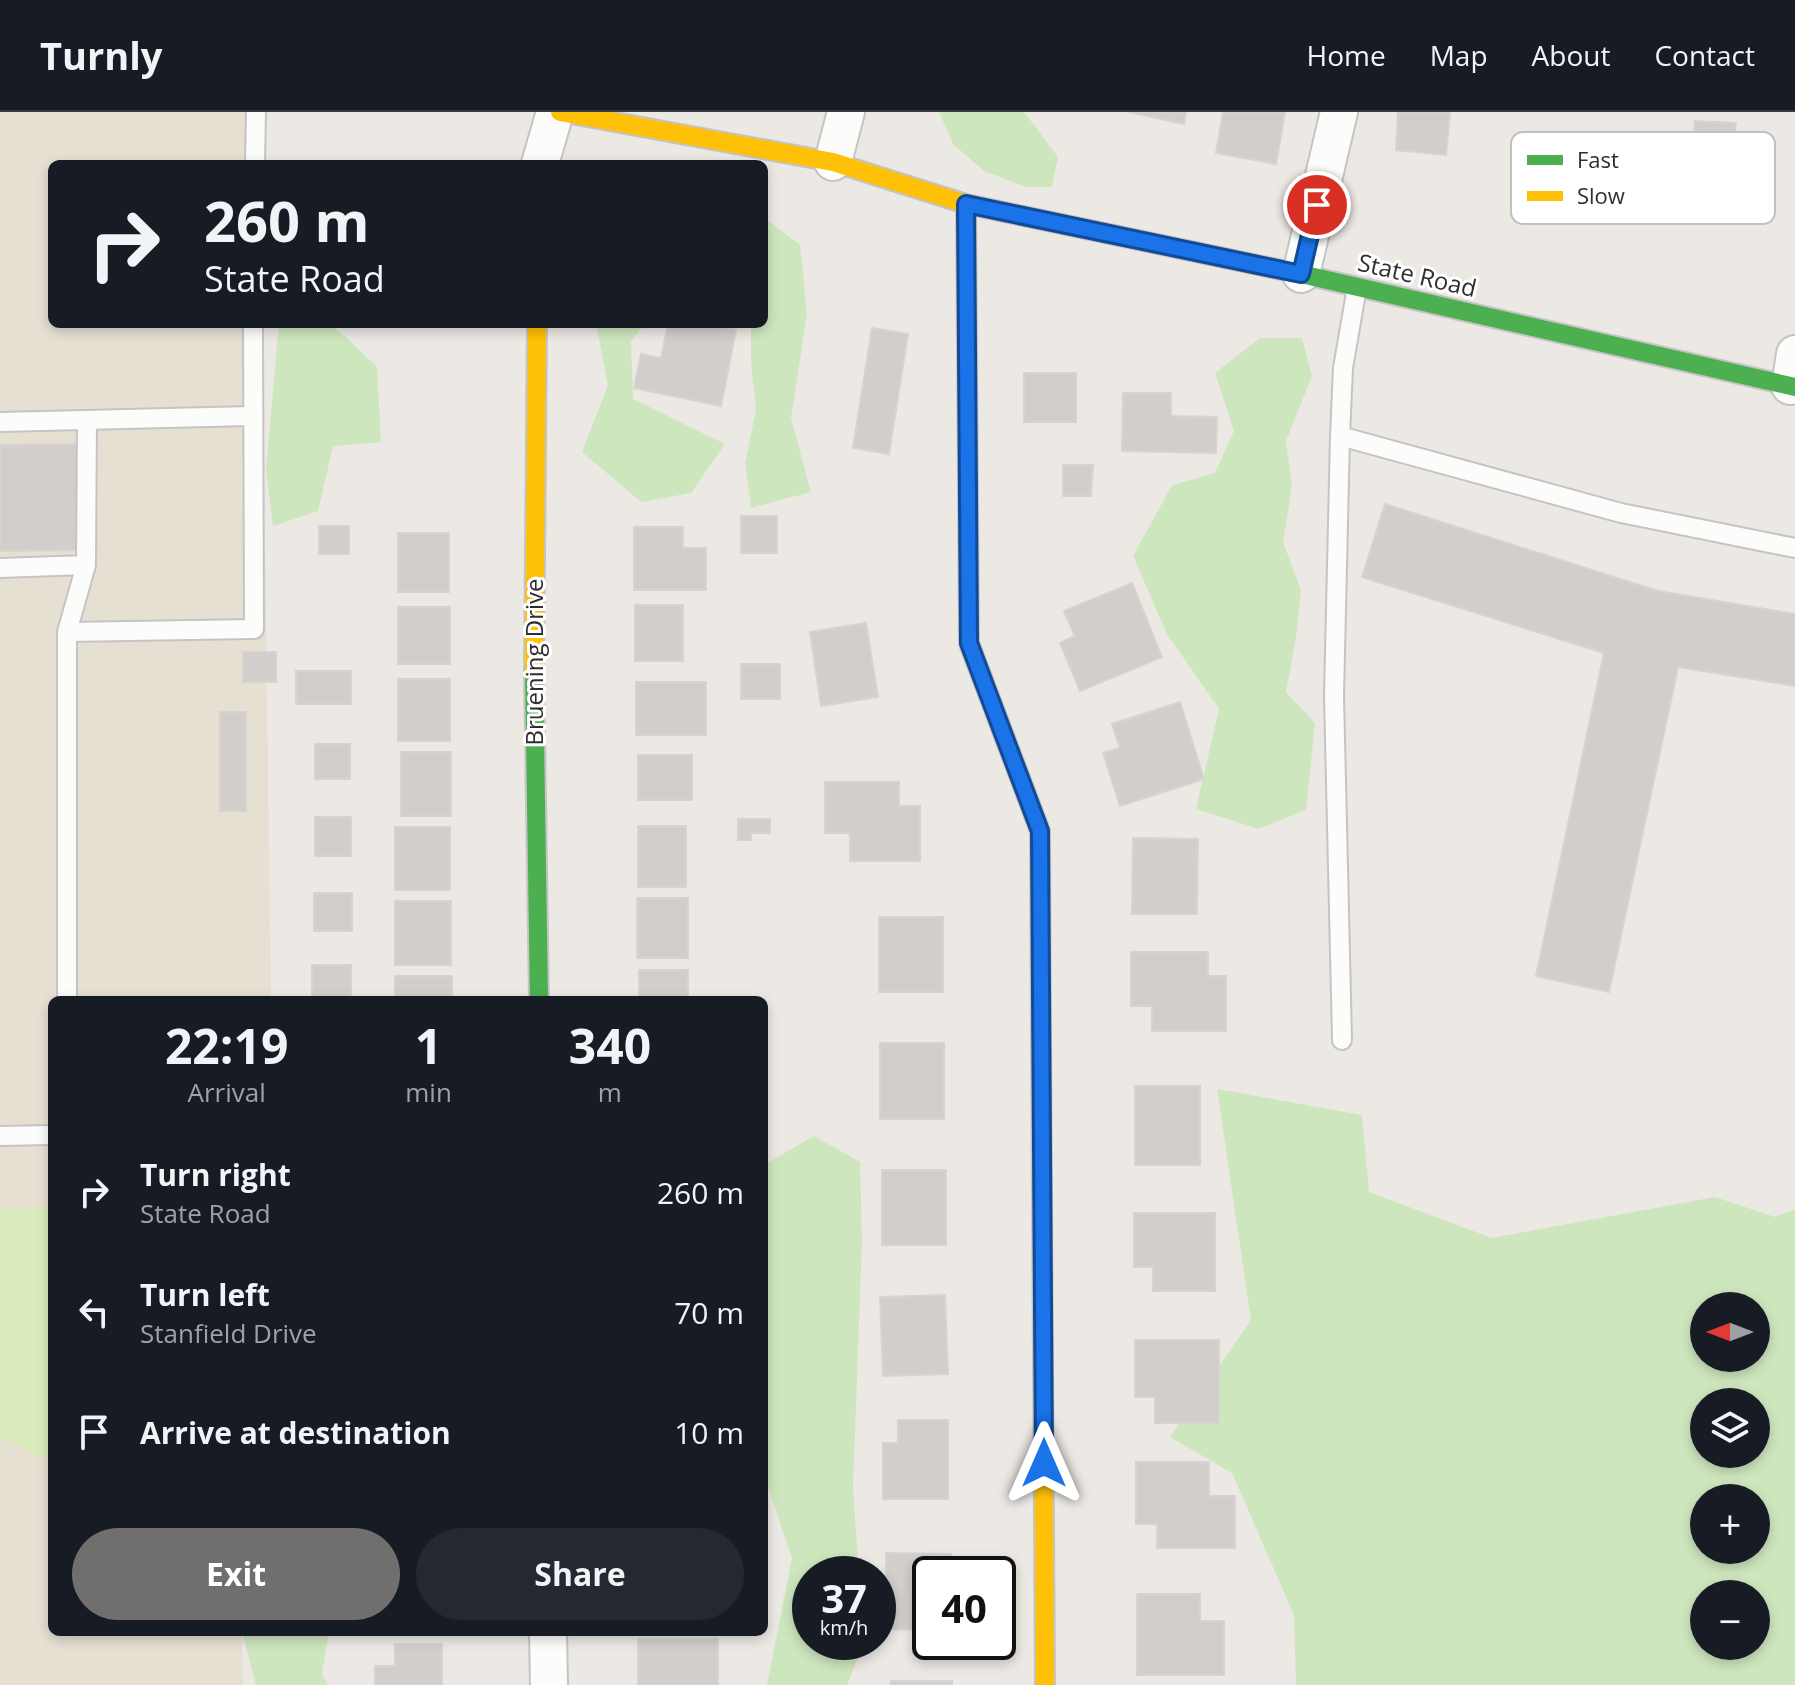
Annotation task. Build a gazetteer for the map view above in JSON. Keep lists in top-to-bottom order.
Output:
{
  "streets": {
    "street": ["State Road", "Bruening Drive"]
  },
  "legend": ["Fast", "Slow"],
  "north": "left",
  "page": {
    "header": "Turnly",
    "nav": [
      "Home",
      "Map",
      "About",
      "Contact"
    ],
    "turn": ["260 m", "State Road"],
    "eta": [
      "22:19",
      "Arrival",
      "1",
      "min",
      "340",
      "m"
    ],
    "list": [
      {
        "name": "Turn right",
        "note": "State Road",
        "value": "260 m"
      },
      {
        "name": "Turn left",
        "note": "Stanfield Drive",
        "value": "70 m"
      },
      {
        "name": "Arrive at destination",
        "value": "10 m"
      }
    ],
    "map_buttons": ["+", "−"],
    "buttons": ["Exit", "Share"],
    "speed": "37 km/h",
    "limit": "40"
  }
}
